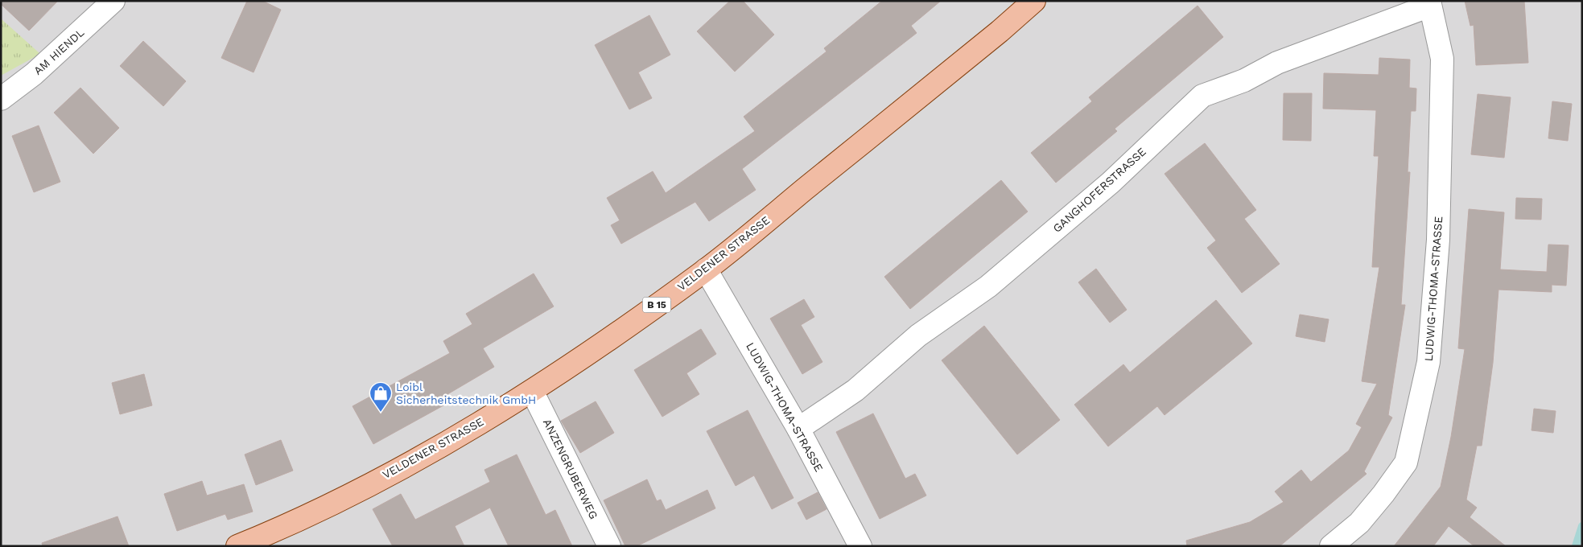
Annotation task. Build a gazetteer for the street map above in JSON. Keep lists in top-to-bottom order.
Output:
{
  "streets": {
    "main road": ["VELDENER STRASSE", "B 15"],
    "street": [
      "AM HIENDL",
      "GANGHOFERSTRASSE",
      "LUDWIG-THOMA-STRASSE",
      "ANZENGRUBERWEG"
    ]
  },
  "crossings": [
    ["GANGHOFERSTRASSE", "LUDWIG-THOMA-STRASSE"],
    ["VELDENER STRASSE", "LUDWIG-THOMA-STRASSE"],
    ["VELDENER STRASSE", "ANZENGRUBERWEG"]
  ],
  "places": {
    "shop": ["Loibl Sicherheitstechnik GmbH"]
  }
}
